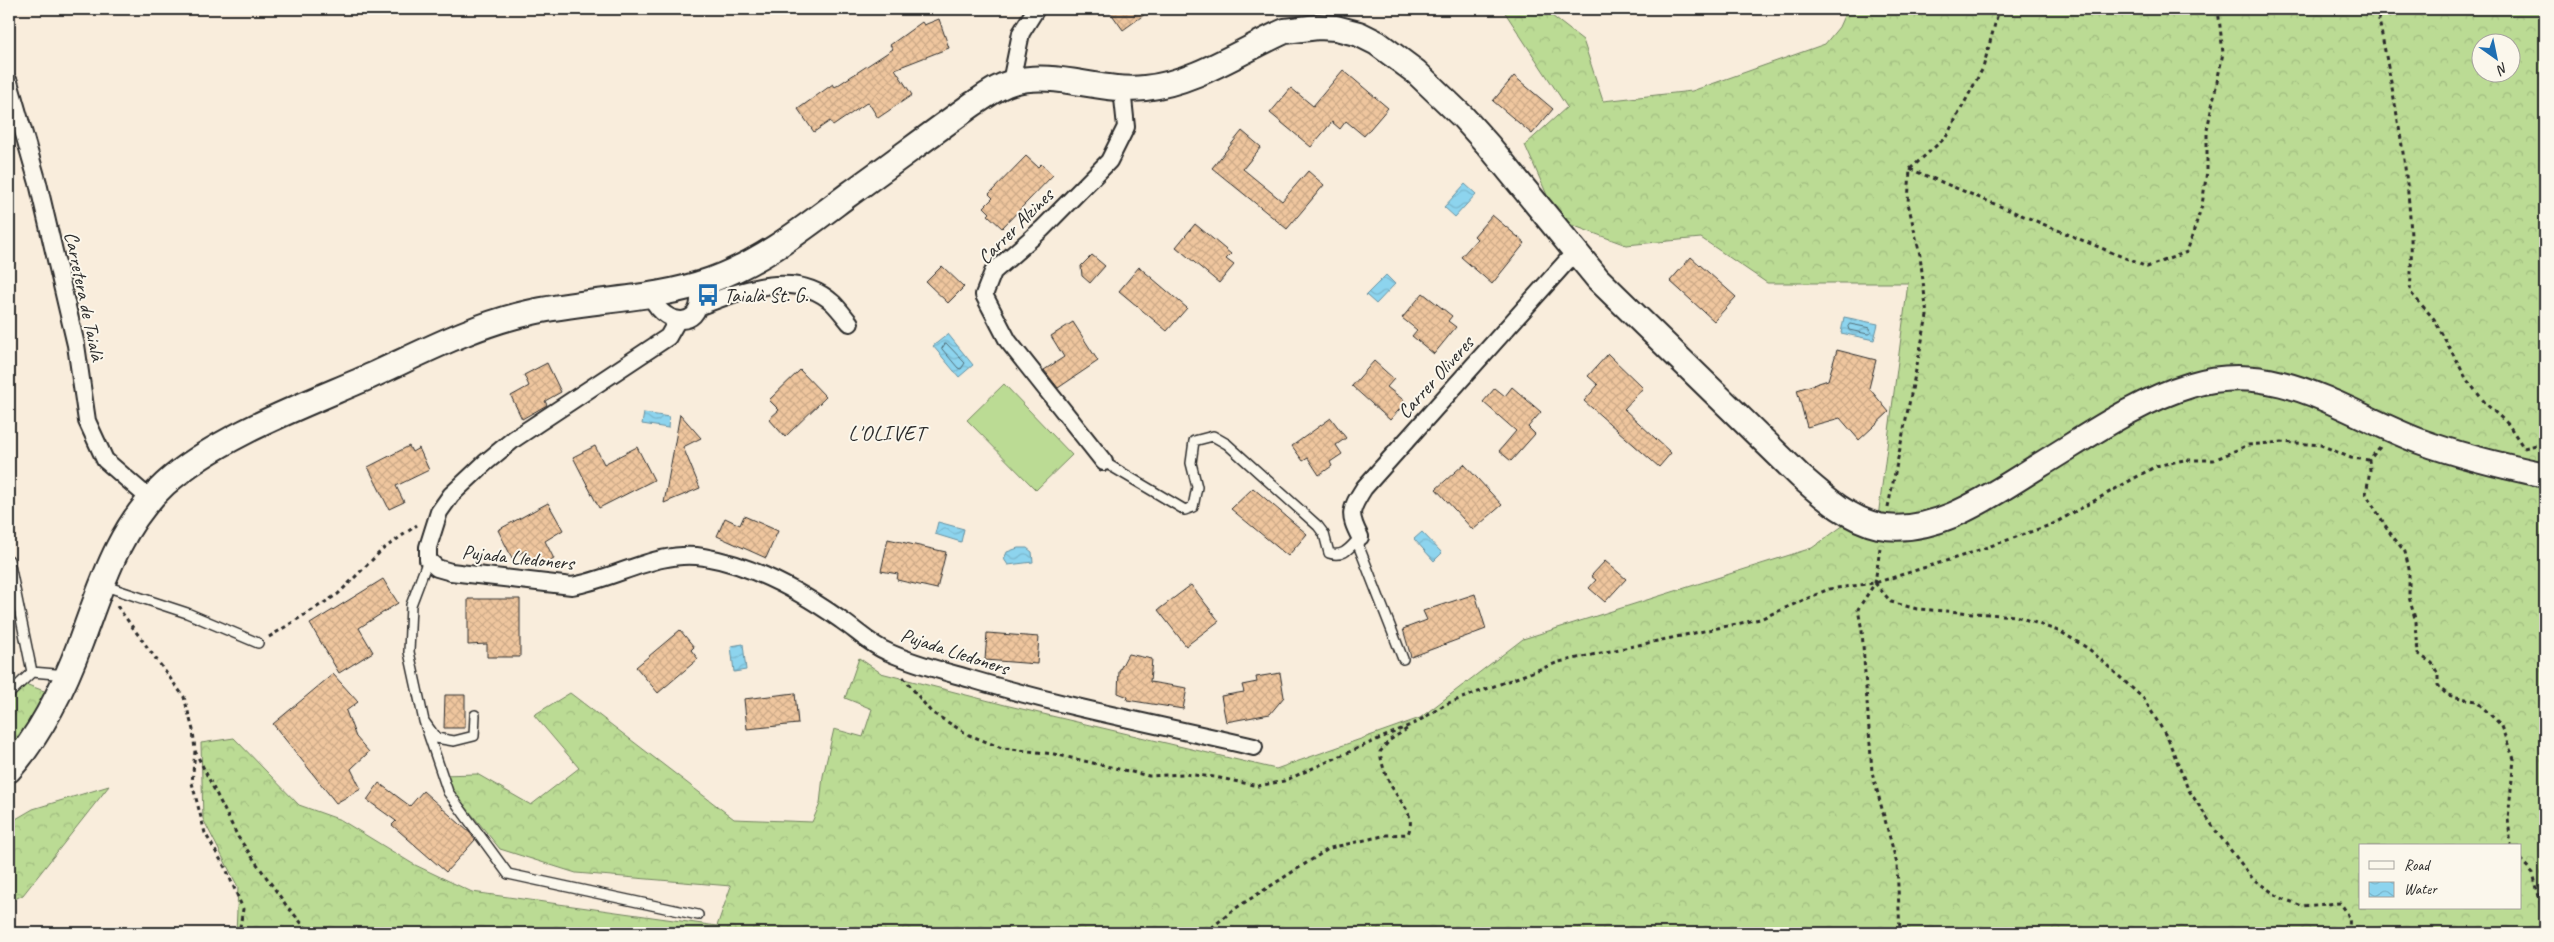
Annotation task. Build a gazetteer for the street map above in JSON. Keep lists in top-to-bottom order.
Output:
{
  "streets": {
    "street": [
      "Carrer Alzines",
      "Carretera de Taialà",
      "Carrer Oliveres",
      "Pujada Lledoners"
    ]
  },
  "districts": ["L'OLIVET"],
  "places": {
    "bus stop": ["Taialà St. G."]
  },
  "legend": ["Road", "Water"],
  "north": "bottom right"
}
